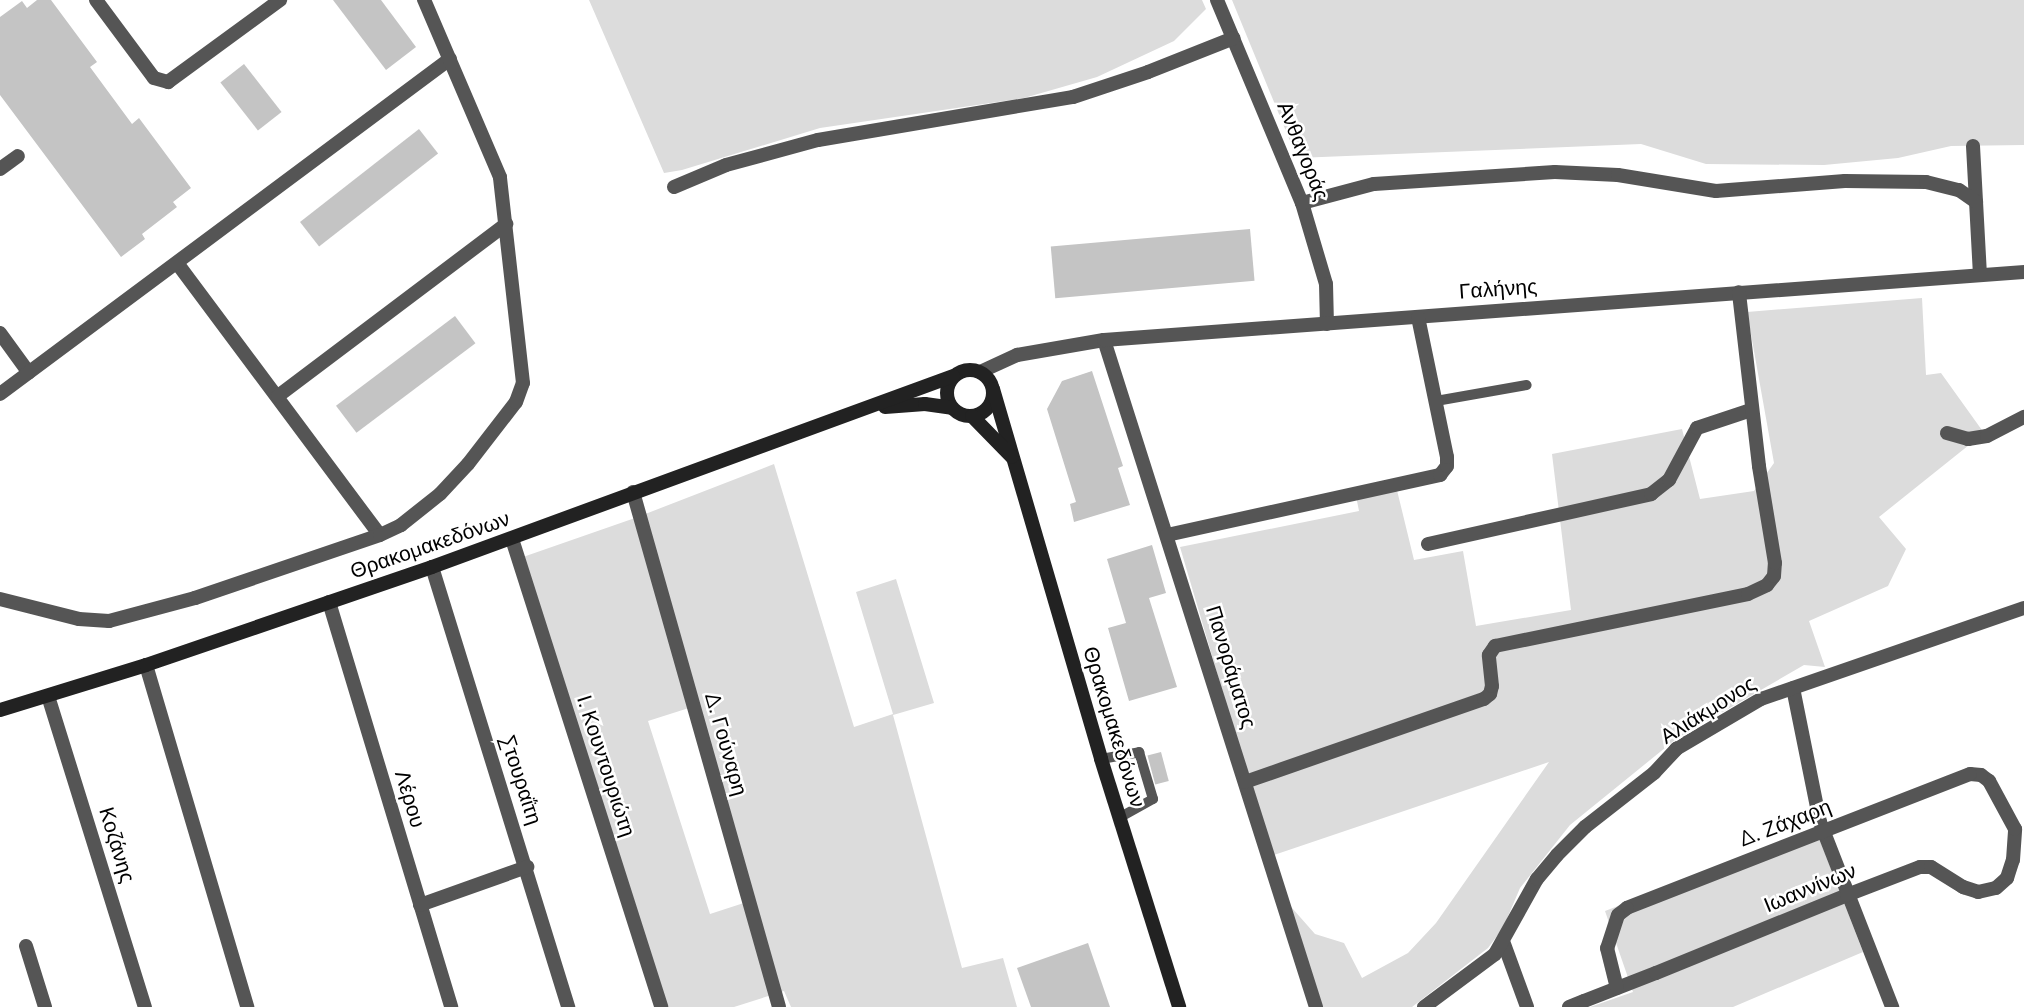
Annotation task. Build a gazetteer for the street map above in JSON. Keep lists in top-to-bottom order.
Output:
{
  "streets": {
    "main road": ["Θρακομακεδόνων"],
    "street": [
      "Ανθαγοράς",
      "Γαλήνης",
      "Πανοράματος",
      "Αλιάκμονος",
      "Δ. Γούναρη",
      "Ι. Κουντουριώτη",
      "Στουραΐτη",
      "Λέρου",
      "Δ. Ζάχαρη",
      "Κοζάνης",
      "Ιωαννίνων"
    ]
  },
  "crossings": [
    ["Ανθαγοράς", "Γαλήνης"],
    ["Γαλήνης", "Θρακομακεδόνων"],
    ["Γαλήνης", "Πανοράματος"],
    ["Θρακομακεδόνων", "Δ. Γούναρη"],
    ["Θρακομακεδόνων", "Ι. Κουντουριώτη"],
    ["Θρακομακεδόνων", "Στουραΐτη"],
    ["Θρακομακεδόνων", "Λέρου"],
    ["Θρακομακεδόνων", "Κοζάνης"],
    ["Δ. Ζάχαρη", "Ιωαννίνων"]
  ]
}
